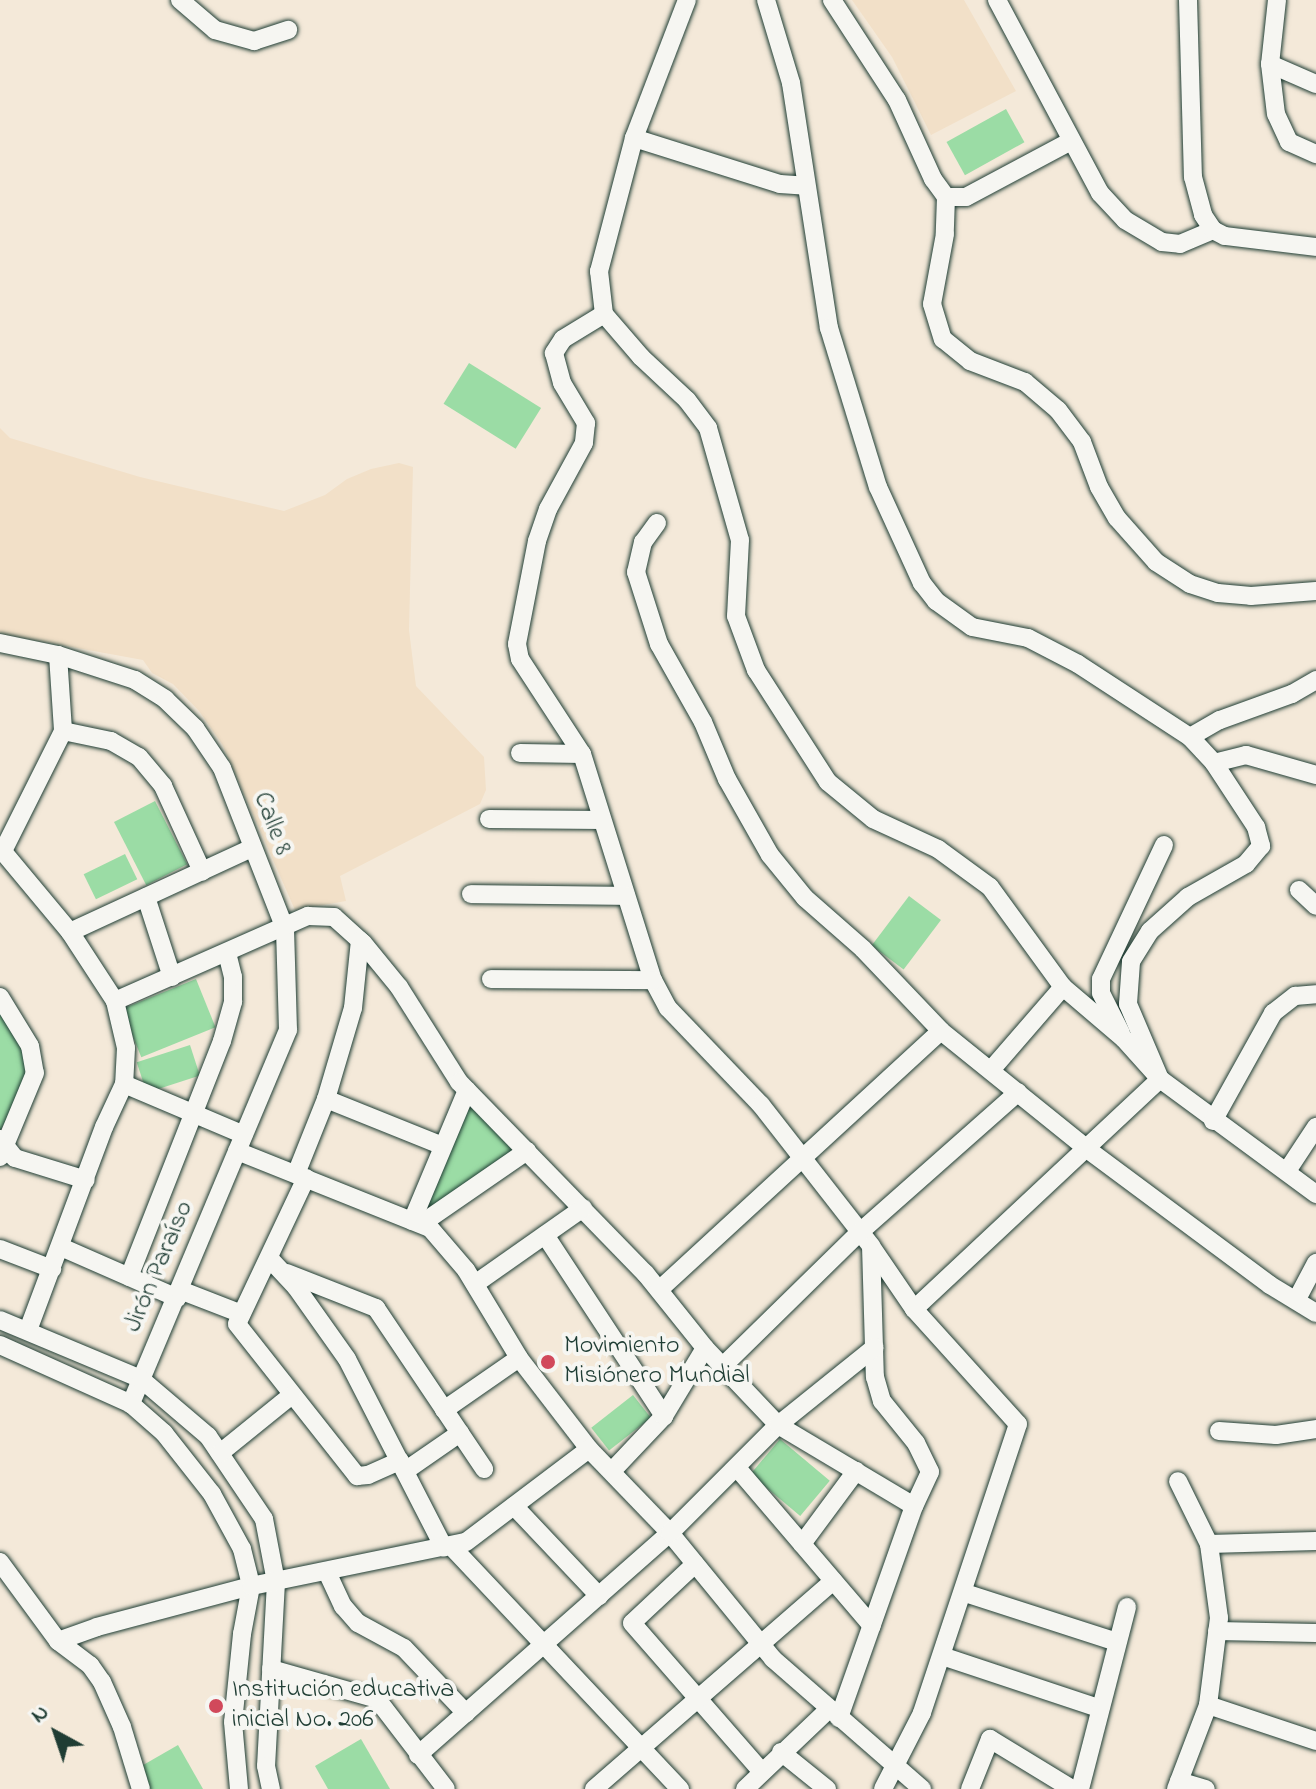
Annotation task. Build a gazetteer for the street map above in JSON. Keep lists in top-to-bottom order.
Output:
{
  "streets": {
    "street": ["Calle 8", "Jirón Paraíso"]
  },
  "crossings": [
    ["Calle 8", "Jirón Paraíso"]
  ],
  "places": ["Movimiento Misiónero Mundial", "Institución educativa inicial No. 206"],
  "north": "top left"
}
